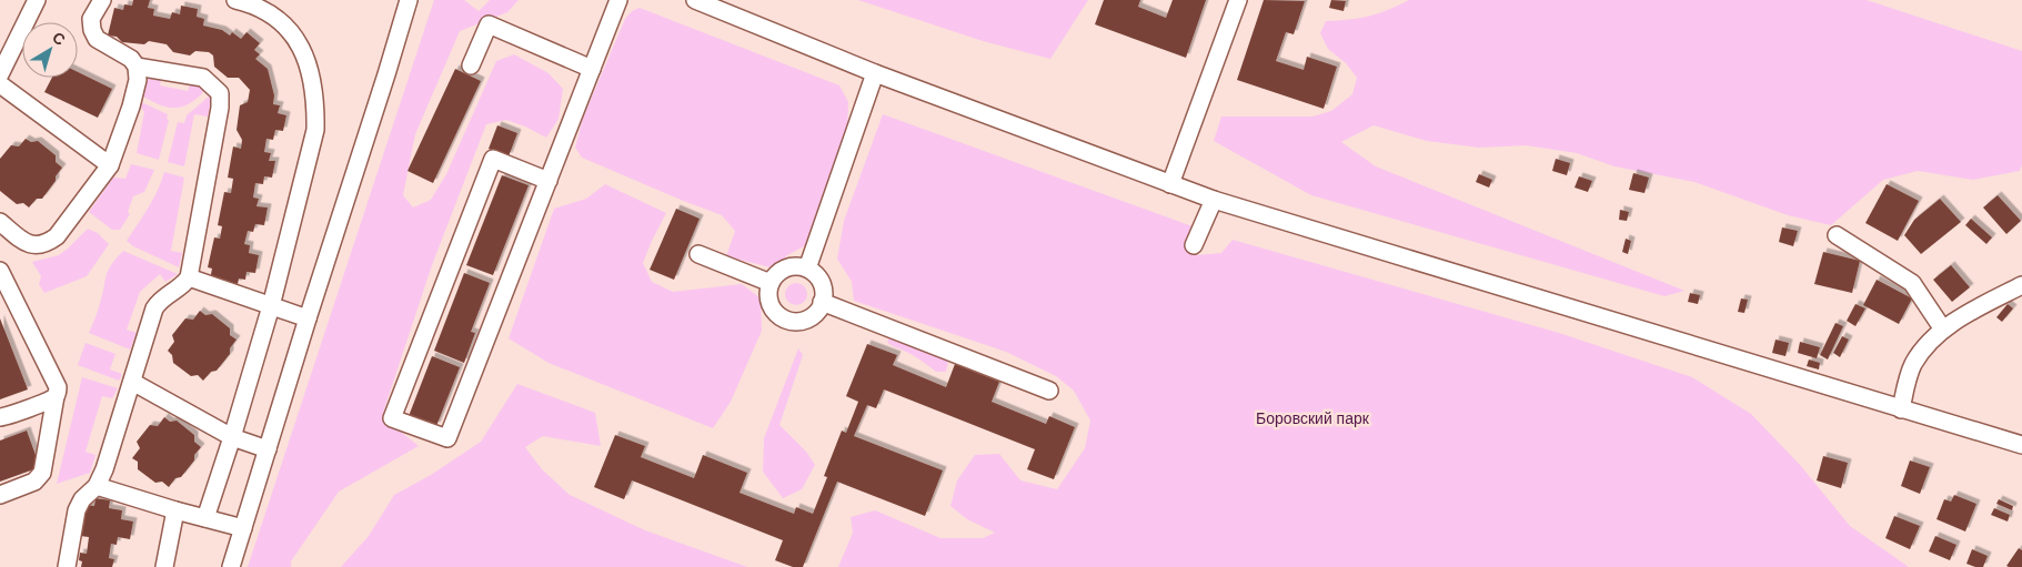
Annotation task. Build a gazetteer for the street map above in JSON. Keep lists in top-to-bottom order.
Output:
{
  "parks": ["Боровский парк"],
  "north": "top right"
}
